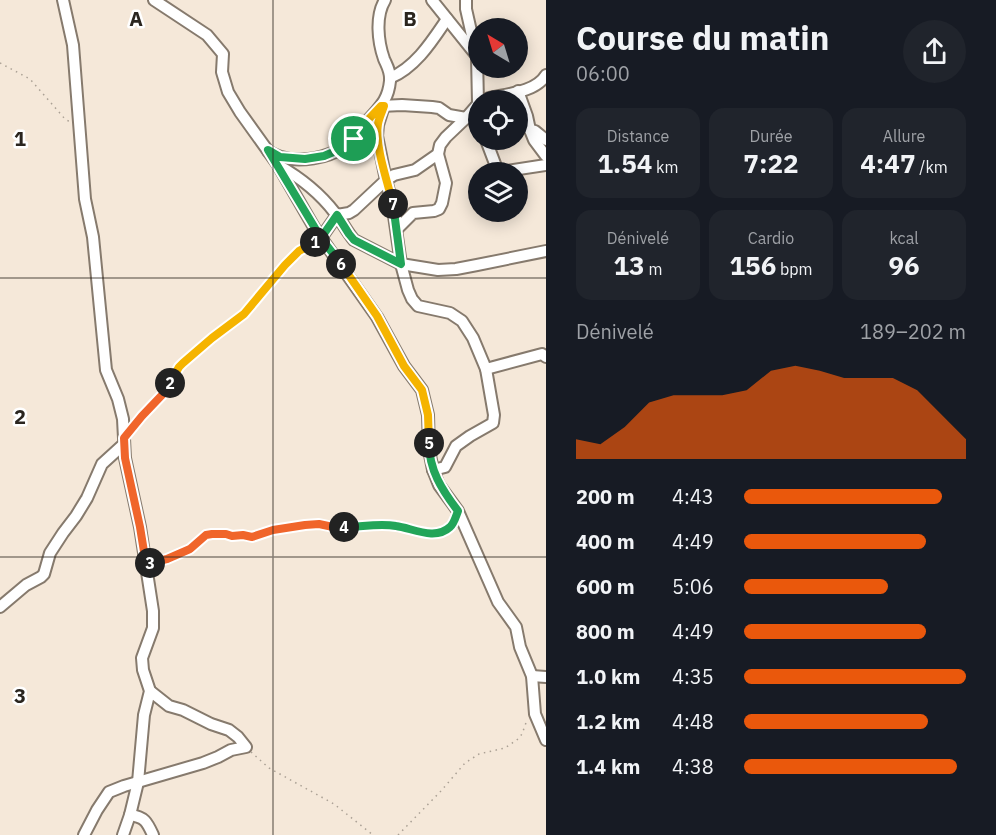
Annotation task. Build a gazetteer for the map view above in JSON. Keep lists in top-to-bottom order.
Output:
{
  "north": "top left",
  "page": {
    "heading": ["Course du matin", "06:00"],
    "stats": [
      ["Distance", "1.54 km"],
      ["Durée", "7:22"],
      ["Allure", "4:47 /km"],
      ["Dénivelé", "13 m"],
      ["Cardio", "156 bpm"],
      ["kcal", "96"]
    ],
    "pins": [
      "7",
      "1",
      "6",
      "2",
      "5",
      "4",
      "3"
    ],
    "chart": ["Dénivelé", "189–202 m"],
    "list": [
      {
        "name": "200 m",
        "note": "4:43"
      },
      {
        "name": "400 m",
        "note": "4:49"
      },
      {
        "name": "600 m",
        "note": "5:06"
      },
      {
        "name": "800 m",
        "note": "4:49"
      },
      {
        "name": "1.0 km",
        "note": "4:35"
      },
      {
        "name": "1.2 km",
        "note": "4:48"
      },
      {
        "name": "1.4 km",
        "note": "4:38"
      }
    ]
  },
  "grid": {
    "columns": ["A", "B"],
    "rows": ["1", "2", "3"]
  }
}
